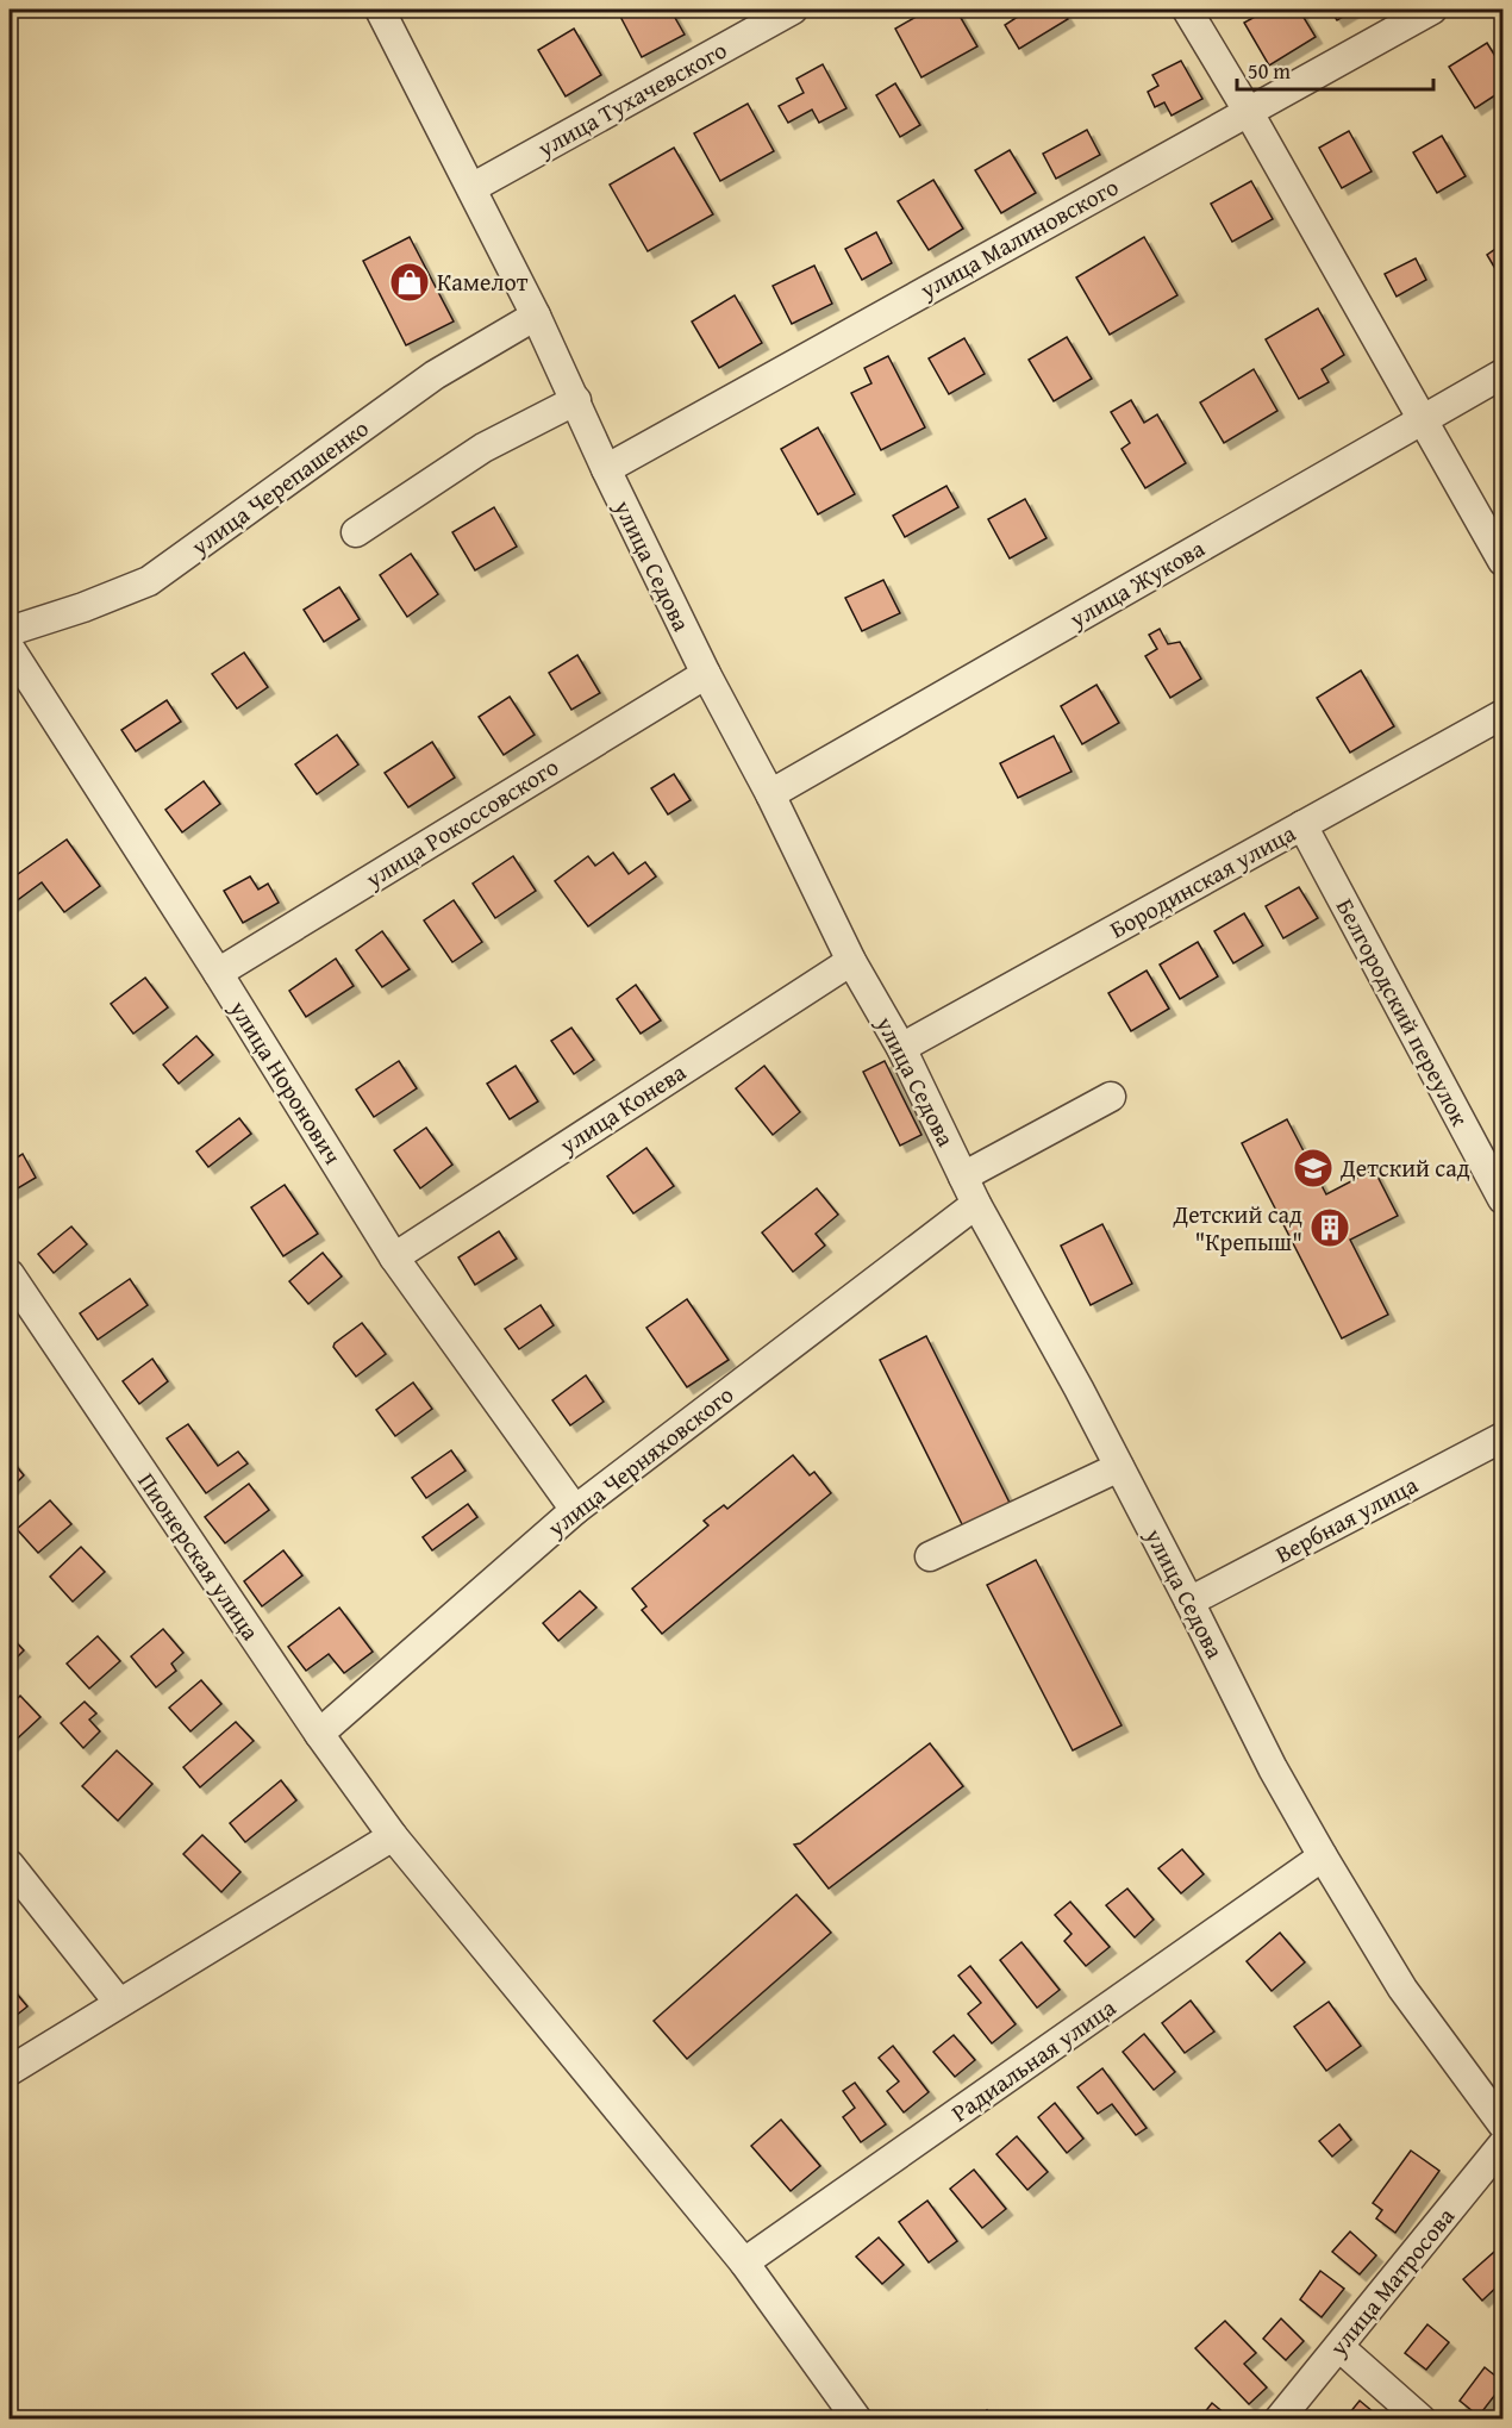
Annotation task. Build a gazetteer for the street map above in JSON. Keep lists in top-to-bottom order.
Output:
{
  "streets": {
    "street": [
      "улица Тухачевского",
      "улица Малиновского",
      "улица Черепашенко",
      "улица Седова",
      "улица Жукова",
      "улица Рокоссовского",
      "Бородинская улица",
      "Белгородский переулок",
      "улица Норонович",
      "улица Конева",
      "улица Черняховского",
      "Вербная улица",
      "Пионерская улица",
      "Радиальная улица",
      "улица Матросова"
    ]
  },
  "crossings": [
    ["улица Тухачевского", "улица Седова"],
    ["улица Малиновского", "улица Седова"],
    ["улица Черепашенко", "улица Седова"],
    ["улица Седова", "улица Жукова"],
    ["улица Седова", "улица Рокоссовского"],
    ["улица Седова", "Бородинская улица"],
    ["улица Седова", "улица Конева"],
    ["улица Седова", "улица Черняховского"],
    ["улица Седова", "Вербная улица"],
    ["улица Седова", "Радиальная улица"],
    ["улица Рокоссовского", "улица Норонович"],
    ["Бородинская улица", "Белгородский переулок"],
    ["улица Норонович", "улица Конева"],
    ["улица Норонович", "улица Черняховского"],
    ["улица Черняховского", "Пионерская улица"],
    ["Пионерская улица", "Радиальная улица"]
  ],
  "places": {
    "shop": ["Камелот"],
    "school or university": ["Детский сад"],
    "building": ["Детский сад \"Крепыш\""]
  },
  "scale_bar": "50 m"
}
